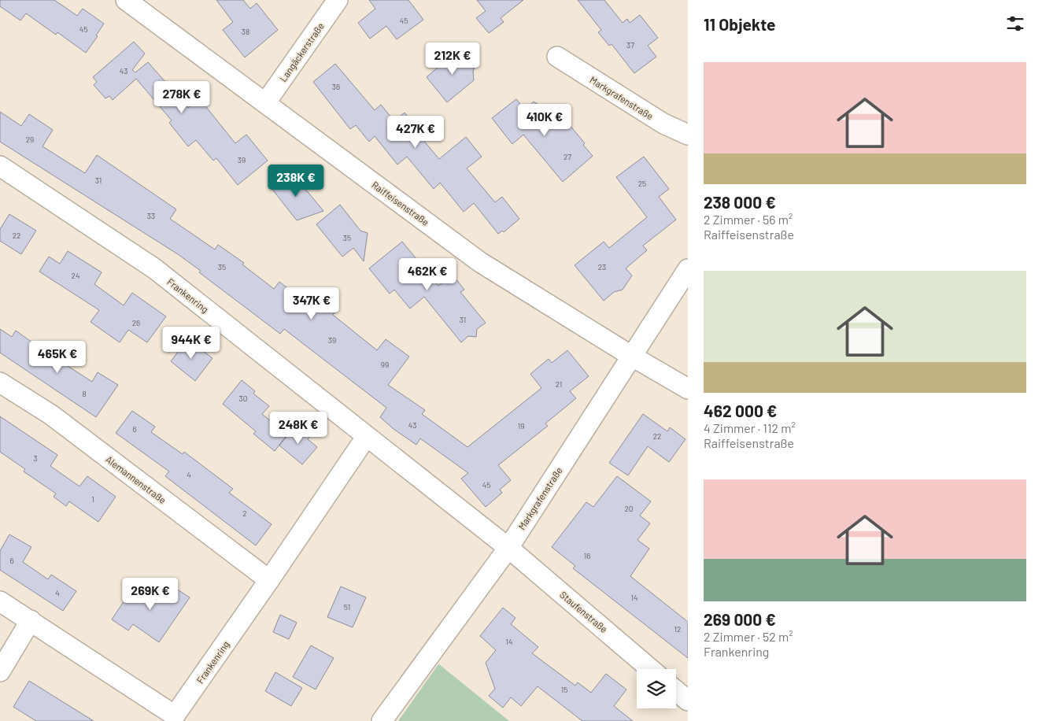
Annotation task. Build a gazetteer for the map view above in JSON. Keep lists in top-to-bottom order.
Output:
{
  "streets": {
    "street": [
      "Langäckerstraße",
      "Markgrafenstraße",
      "Raiffeisenstraße",
      "Frankenring",
      "Alemannenstraße",
      "Staufenstraße"
    ]
  },
  "crossings": [
    ["Langäckerstraße", "Raiffeisenstraße"],
    ["Markgrafenstraße", "Raiffeisenstraße"],
    ["Markgrafenstraße", "Frankenring"],
    ["Markgrafenstraße", "Staufenstraße"],
    ["Frankenring", "Alemannenstraße"],
    ["Frankenring", "Staufenstraße"]
  ],
  "house_numbers": [
    "45",
    "45",
    "38",
    "37",
    "43",
    "36",
    "29",
    "27",
    "39",
    "31",
    "25",
    "33",
    "22",
    "35",
    "35",
    "23",
    "24",
    "31",
    "26",
    "39",
    "99",
    "21",
    "8",
    "30",
    "43",
    "19",
    "6",
    "22",
    "3",
    "4",
    "45",
    "1",
    "20",
    "2",
    "16",
    "6",
    "4",
    "14",
    "51",
    "12",
    "14",
    "15"
  ],
  "page": {
    "heading": "11 Objekte",
    "price": [
      "212K €",
      "278K €",
      "410K €",
      "427K €",
      "238K €",
      "462K €",
      "347K €",
      "944K €",
      "465K €",
      "248K €",
      "269K €"
    ],
    "list": [
      {
        "name": "238 000 €",
        "note": "2 Zimmer · 56 m² · Raiffeisenstraße"
      },
      {
        "name": "462 000 €",
        "note": "4 Zimmer · 112 m² · Raiffeisenstraße"
      },
      {
        "name": "269 000 €",
        "note": "2 Zimmer · 52 m² · Frankenring"
      }
    ]
  }
}
